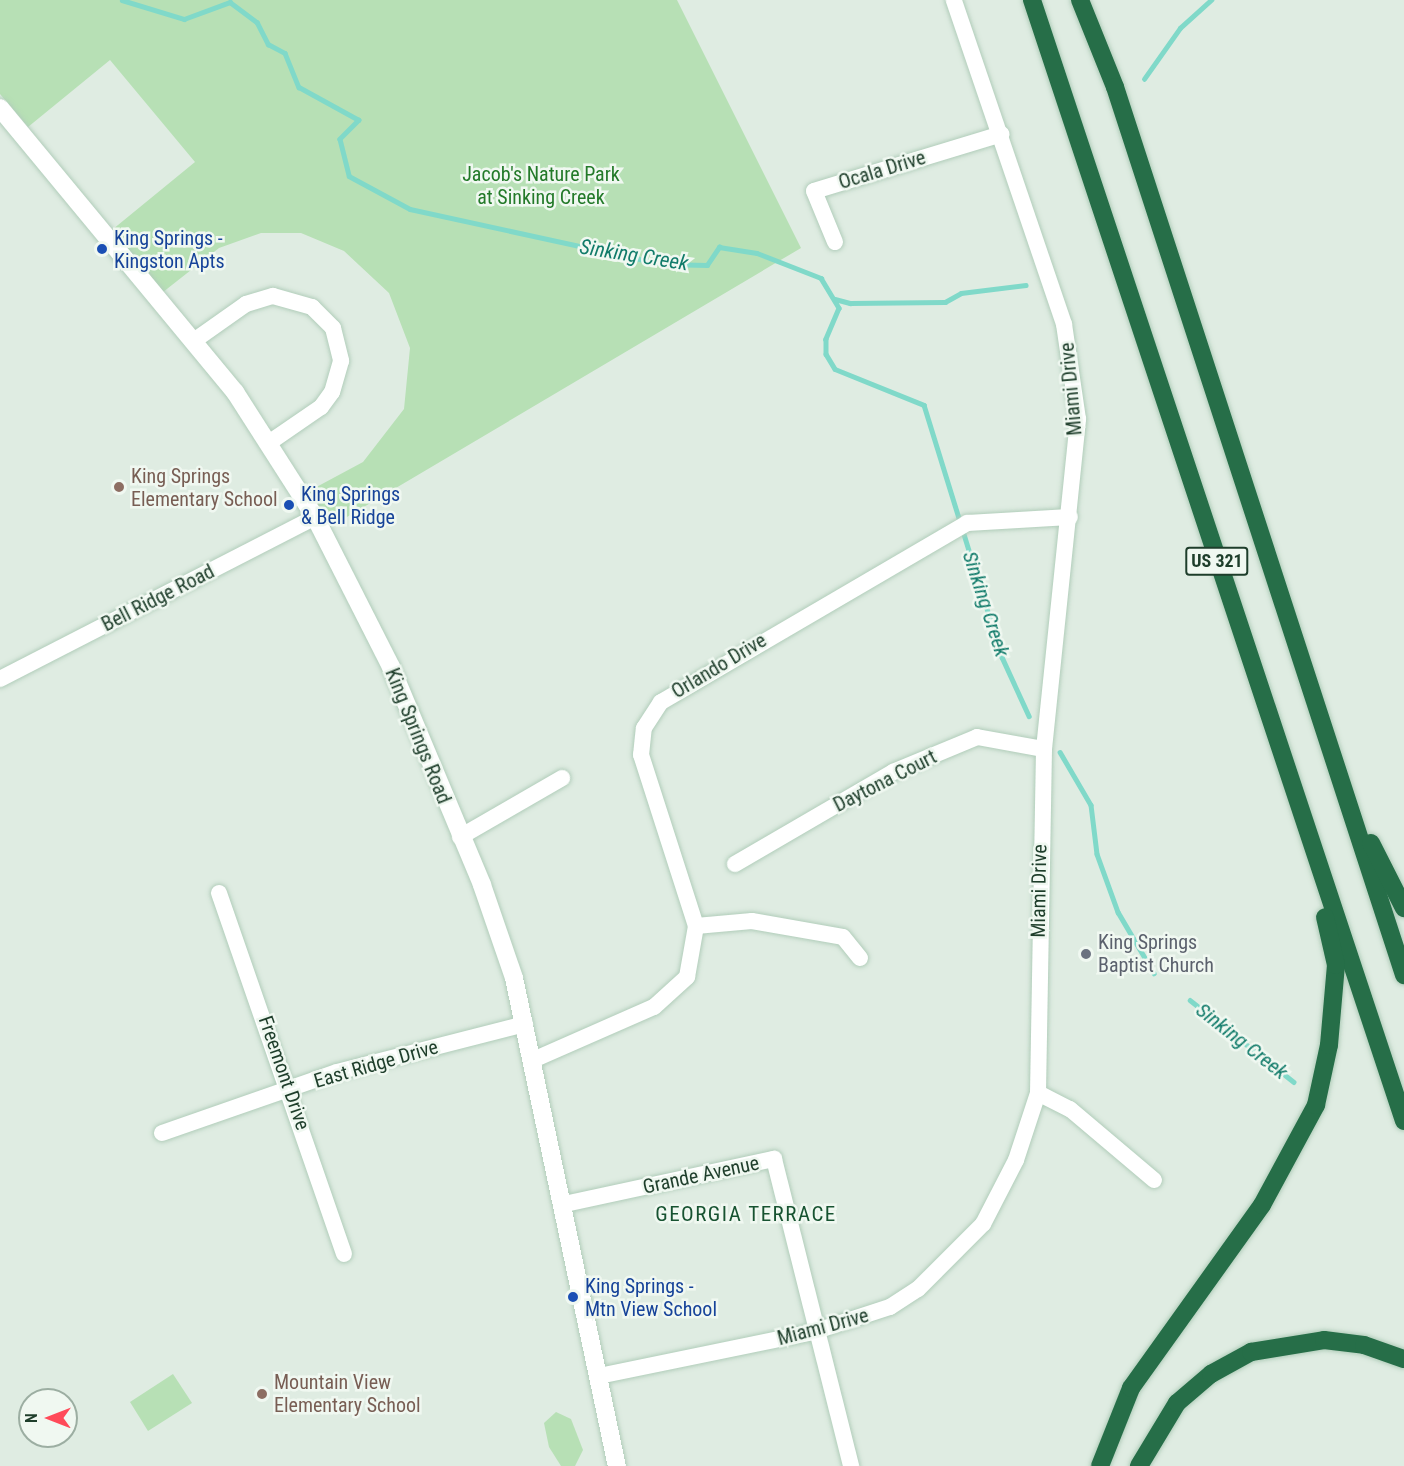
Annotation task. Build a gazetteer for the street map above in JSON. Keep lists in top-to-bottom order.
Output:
{
  "streets": {
    "highway": ["US 321"],
    "street": [
      "Ocala Drive",
      "Miami Drive",
      "Bell Ridge Road",
      "Orlando Drive",
      "King Springs Road",
      "Daytona Court",
      "East Ridge Drive",
      "Freemont Drive",
      "Grande Avenue"
    ]
  },
  "crossings": [
    ["Ocala Drive", "Miami Drive"],
    ["Miami Drive", "Orlando Drive"],
    ["Miami Drive", "King Springs Road"],
    ["Miami Drive", "Daytona Court"],
    ["Miami Drive", "Grande Avenue"],
    ["Bell Ridge Road", "King Springs Road"],
    ["Orlando Drive", "King Springs Road"],
    ["King Springs Road", "East Ridge Drive"],
    ["King Springs Road", "Grande Avenue"],
    ["East Ridge Drive", "Freemont Drive"]
  ],
  "districts": ["GEORGIA TERRACE"],
  "water": ["Sinking Creek"],
  "parks": ["Jacob's Nature Park at Sinking Creek"],
  "places": [
    "King Springs - Kingston Apts",
    "King Springs Elementary School",
    "King Springs & Bell Ridge",
    "King Springs Baptist Church",
    "King Springs - Mtn View School",
    "Mountain View Elementary School"
  ],
  "north": "left"
}
